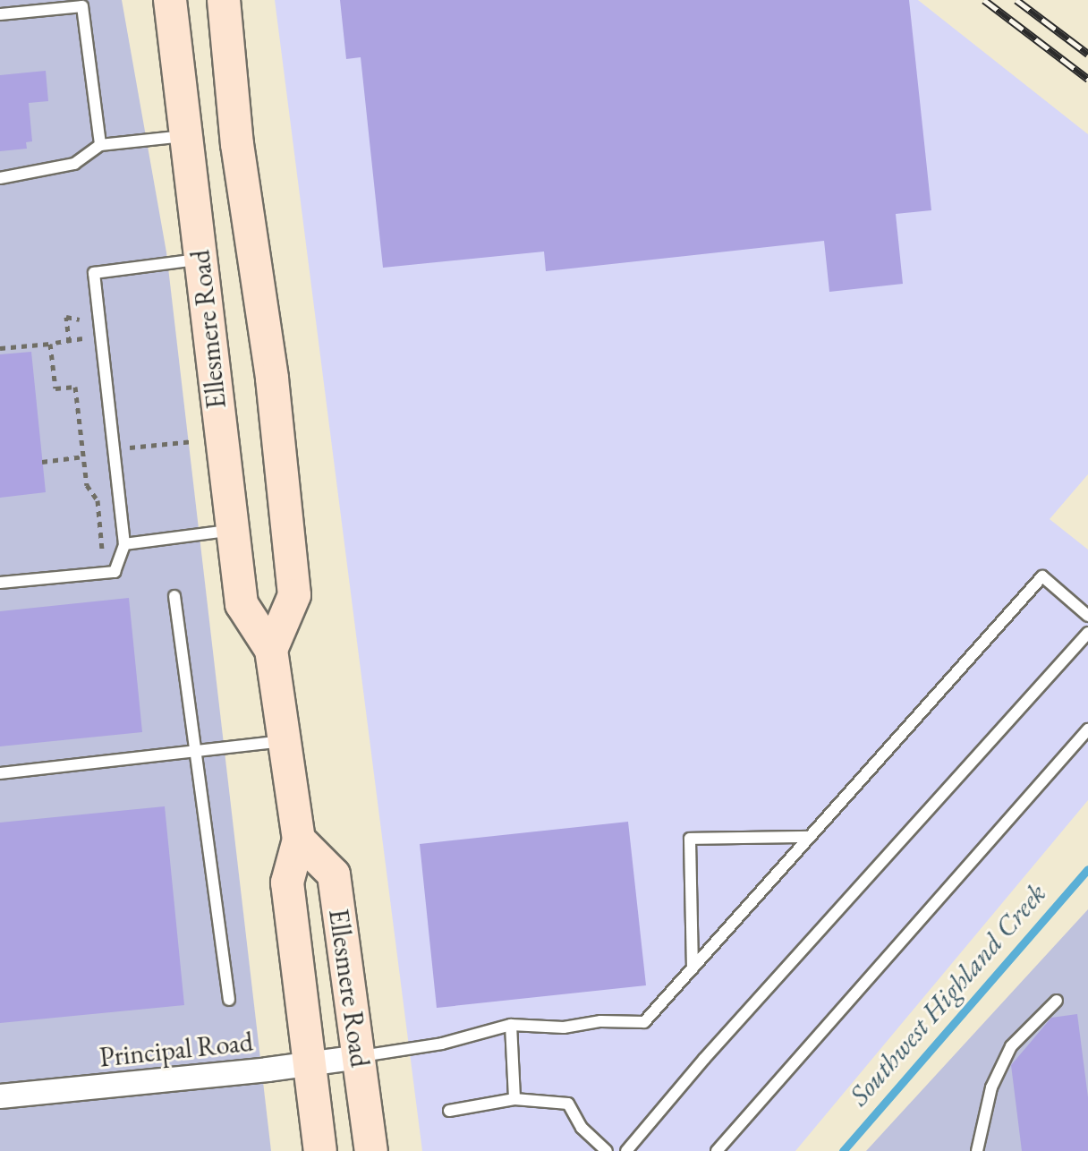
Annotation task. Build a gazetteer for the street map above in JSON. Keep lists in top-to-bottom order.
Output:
{
  "streets": {
    "main road": ["Ellesmere Road"],
    "street": ["Principal Road"]
  },
  "crossings": [
    ["Ellesmere Road", "Principal Road"]
  ],
  "water": ["Southwest Highland Creek"]
}
